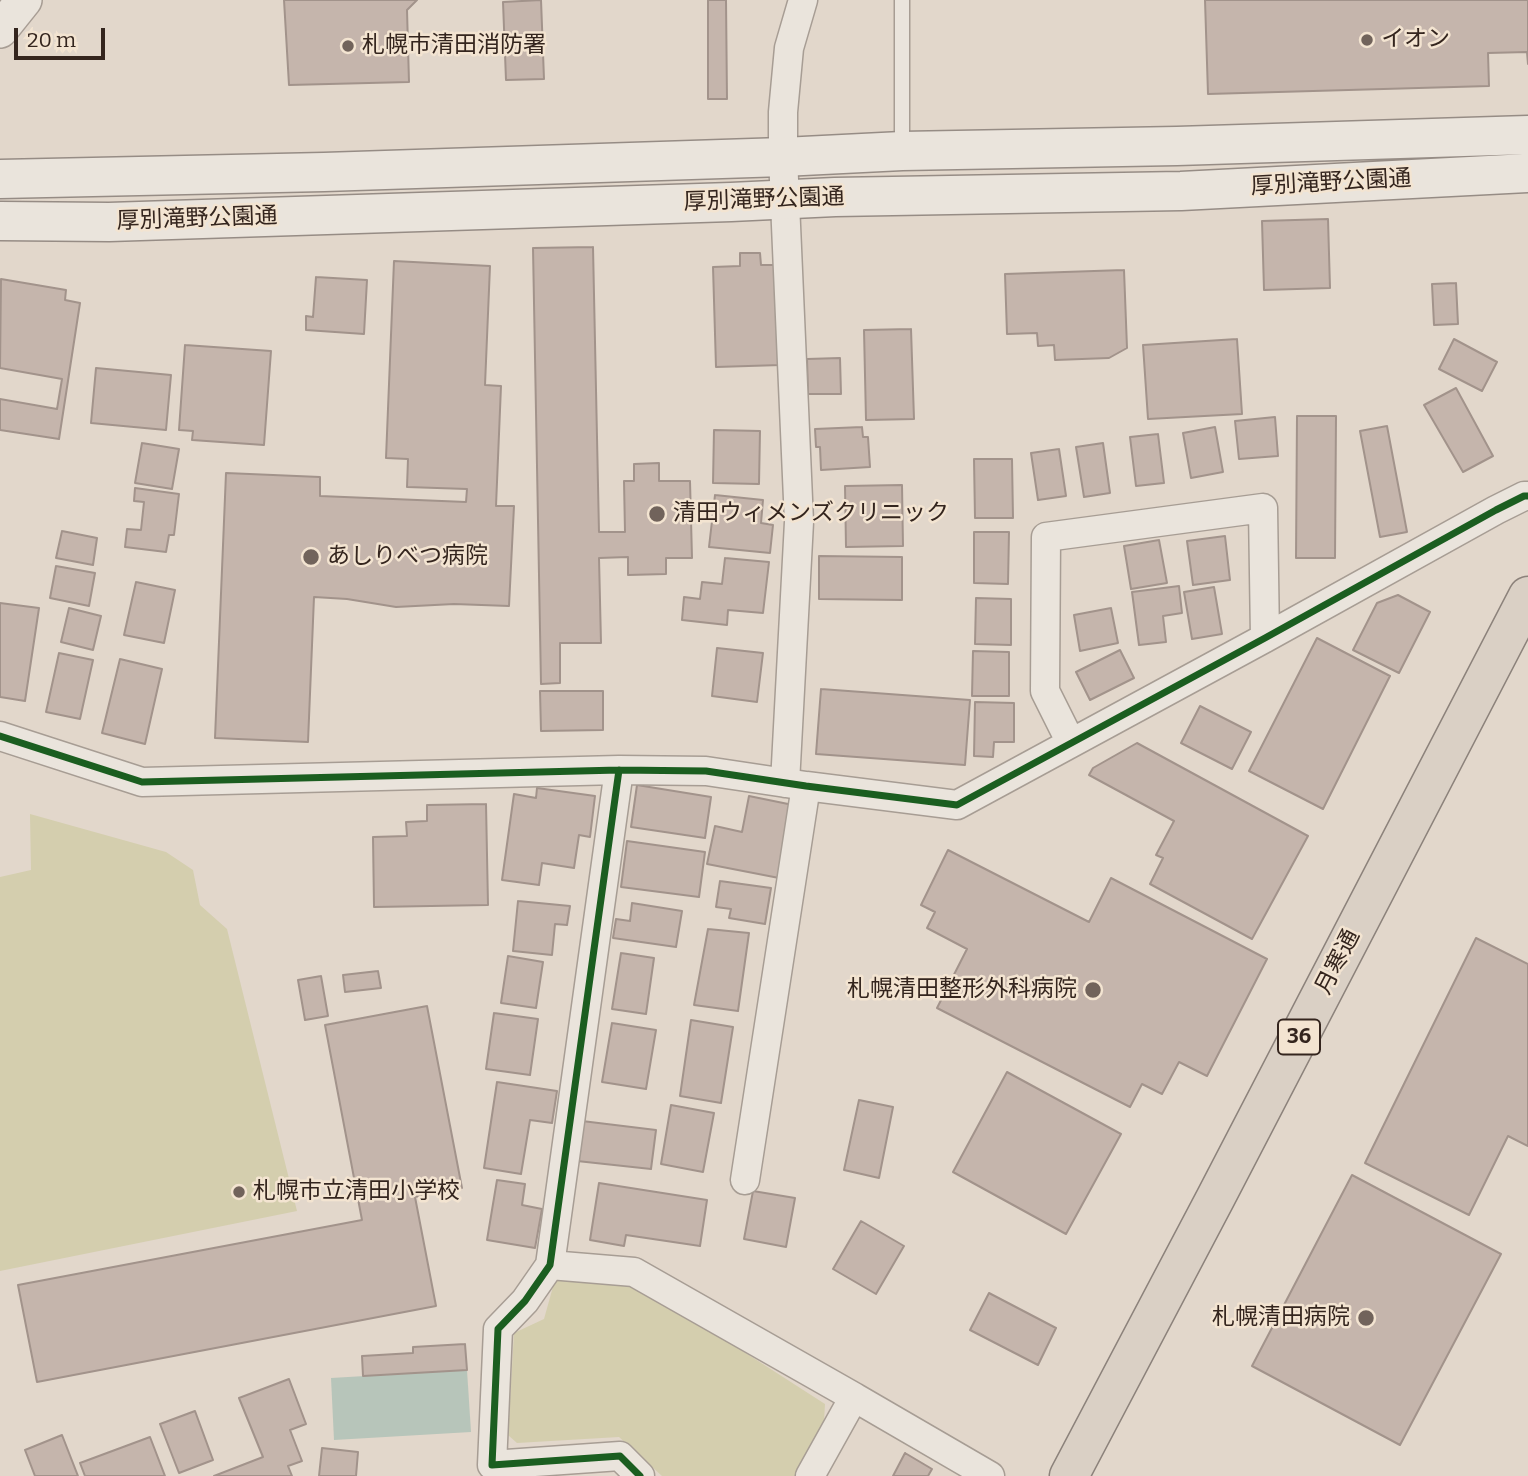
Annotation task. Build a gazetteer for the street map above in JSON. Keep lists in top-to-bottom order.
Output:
{
  "streets": {
    "highway": ["月寒通", "36"],
    "main road": ["厚別滝野公園通"]
  },
  "places": [
    "イオン",
    "札幌市清田消防署",
    "清田ウィメンズクリニック",
    "あしりべつ病院",
    "札幌清田整形外科病院",
    "札幌市立清田小学校",
    "札幌清田病院"
  ],
  "scale_bar": "20 m"
}
